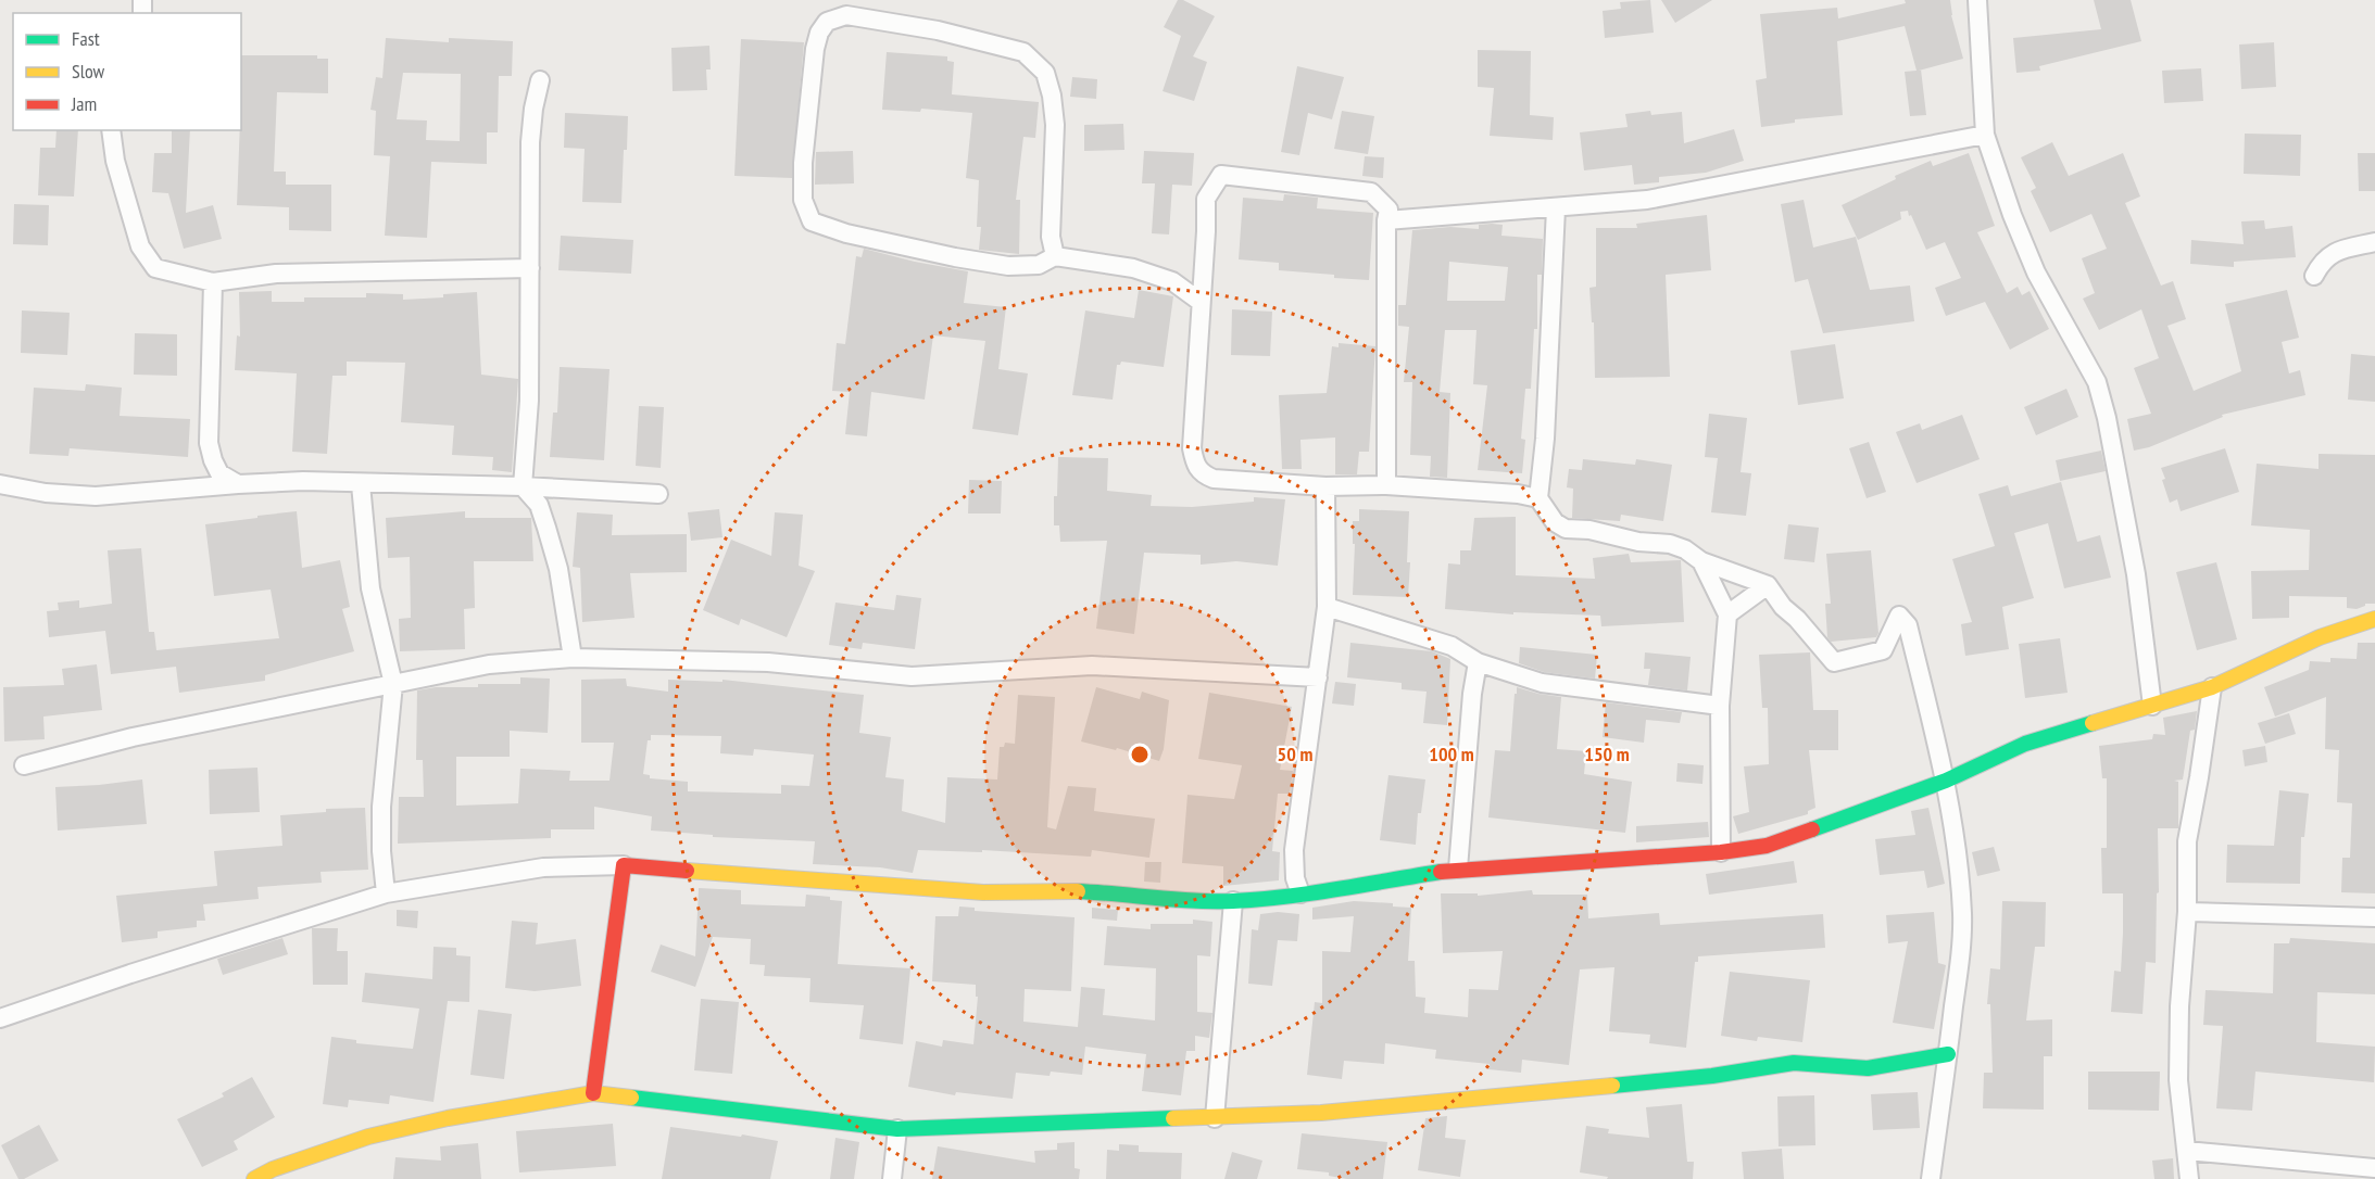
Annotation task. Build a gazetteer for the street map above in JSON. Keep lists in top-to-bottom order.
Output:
{
  "legend": ["Fast", "Slow", "Jam"],
  "rings": ["50 m", "100 m", "150 m"]
}
